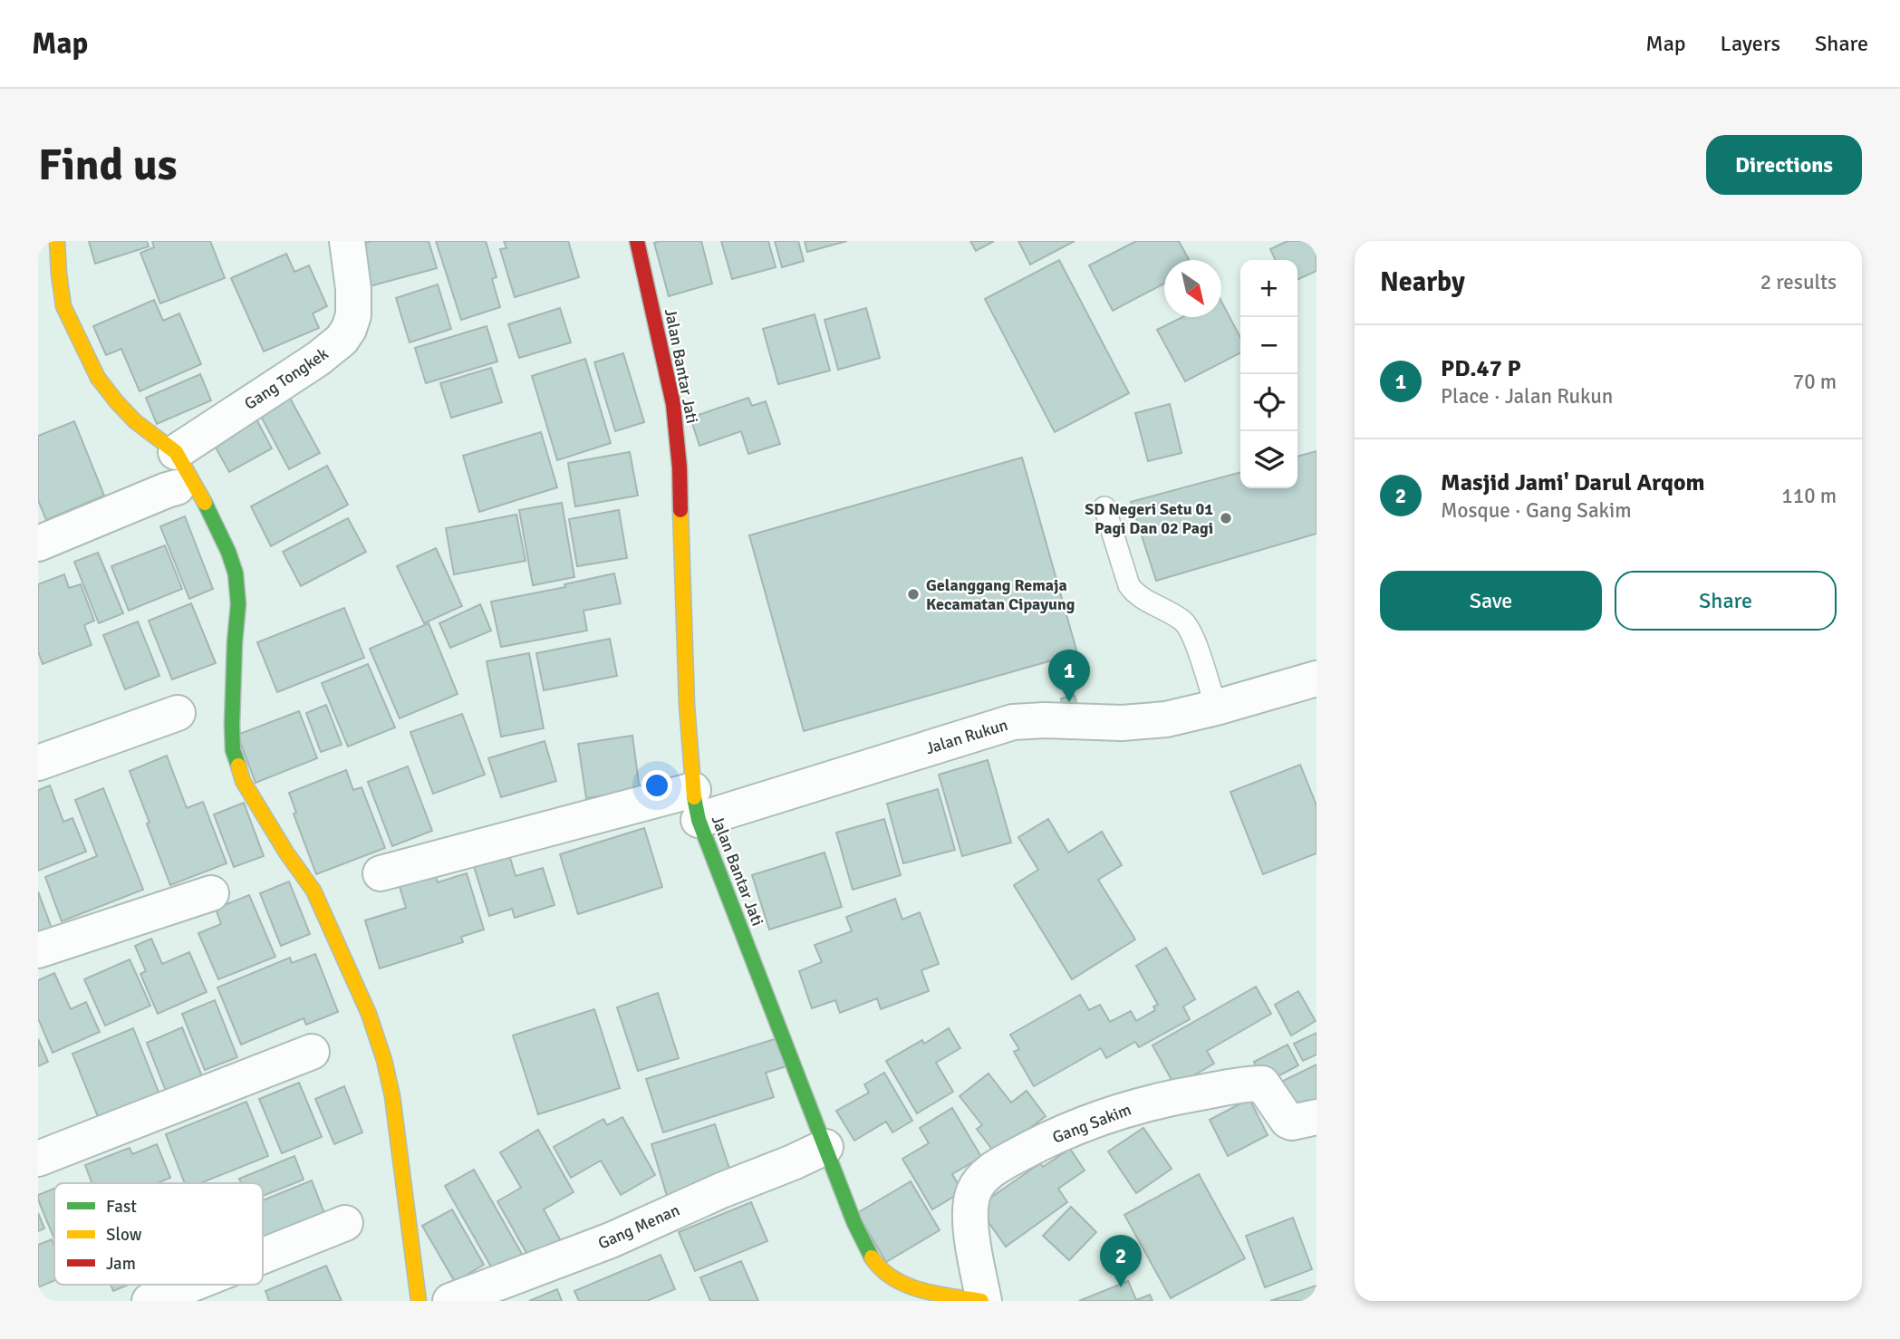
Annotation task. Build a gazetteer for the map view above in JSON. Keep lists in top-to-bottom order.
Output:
{
  "streets": {
    "street": [
      "Jalan Bantar Jati",
      "Gang Tongkek",
      "Jalan Rukun",
      "Gang Sakim",
      "Gang Menan"
    ]
  },
  "crossings": [
    ["Jalan Bantar Jati", "Jalan Rukun"],
    ["Jalan Bantar Jati", "Gang Sakim"],
    ["Jalan Bantar Jati", "Gang Menan"]
  ],
  "places": ["SD Negeri Setu 01 Pagi Dan 02 Pagi", "Gelanggang Remaja Kecamatan Cipayung"],
  "legend": ["Fast", "Slow", "Jam"],
  "north": "bottom right",
  "page": {
    "header": "Map",
    "nav": ["Map", "Layers", "Share"],
    "buttons": [
      "Directions",
      ["Save", "Share"]
    ],
    "title": "Find us",
    "heading": ["Nearby", "2 results"],
    "map_buttons": ["+", "−"],
    "list": [
      {
        "mark": "1",
        "name": "PD.47 P",
        "note": "Place · Jalan Rukun",
        "value": "70 m"
      },
      {
        "mark": "2",
        "name": "Masjid Jami' Darul Arqom",
        "note": "Mosque · Gang Sakim",
        "value": "110 m"
      }
    ],
    "pins": ["1", "2"]
  }
}
